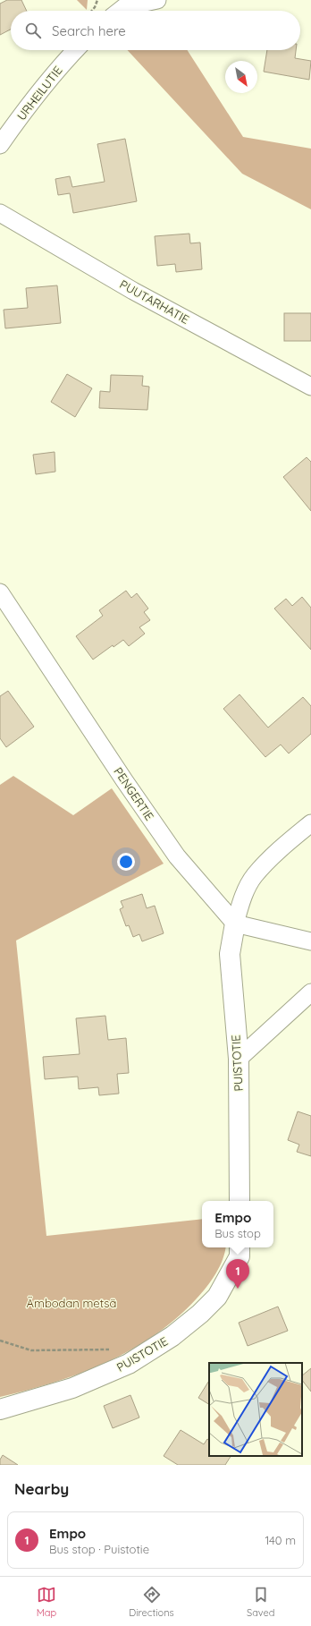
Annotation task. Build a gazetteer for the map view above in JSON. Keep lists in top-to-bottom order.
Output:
{
  "streets": {
    "street": [
      "URHEILUTIE",
      "PUUTARHATIE",
      "PENGERTIE",
      "PUISTOTIE"
    ]
  },
  "crossings": [
    ["PENGERTIE", "PUISTOTIE"]
  ],
  "parks": ["Ämbodan metsä"],
  "north": "bottom right",
  "page": {
    "search": "Search here",
    "popup": ["Empo", "Bus stop"],
    "pins": "1",
    "heading": "Nearby",
    "list": [
      {
        "mark": "1",
        "name": "Empo",
        "note": "Bus stop · Puistotie",
        "value": "140 m"
      }
    ],
    "nav": ["Map", "Directions", "Saved"]
  }
}
